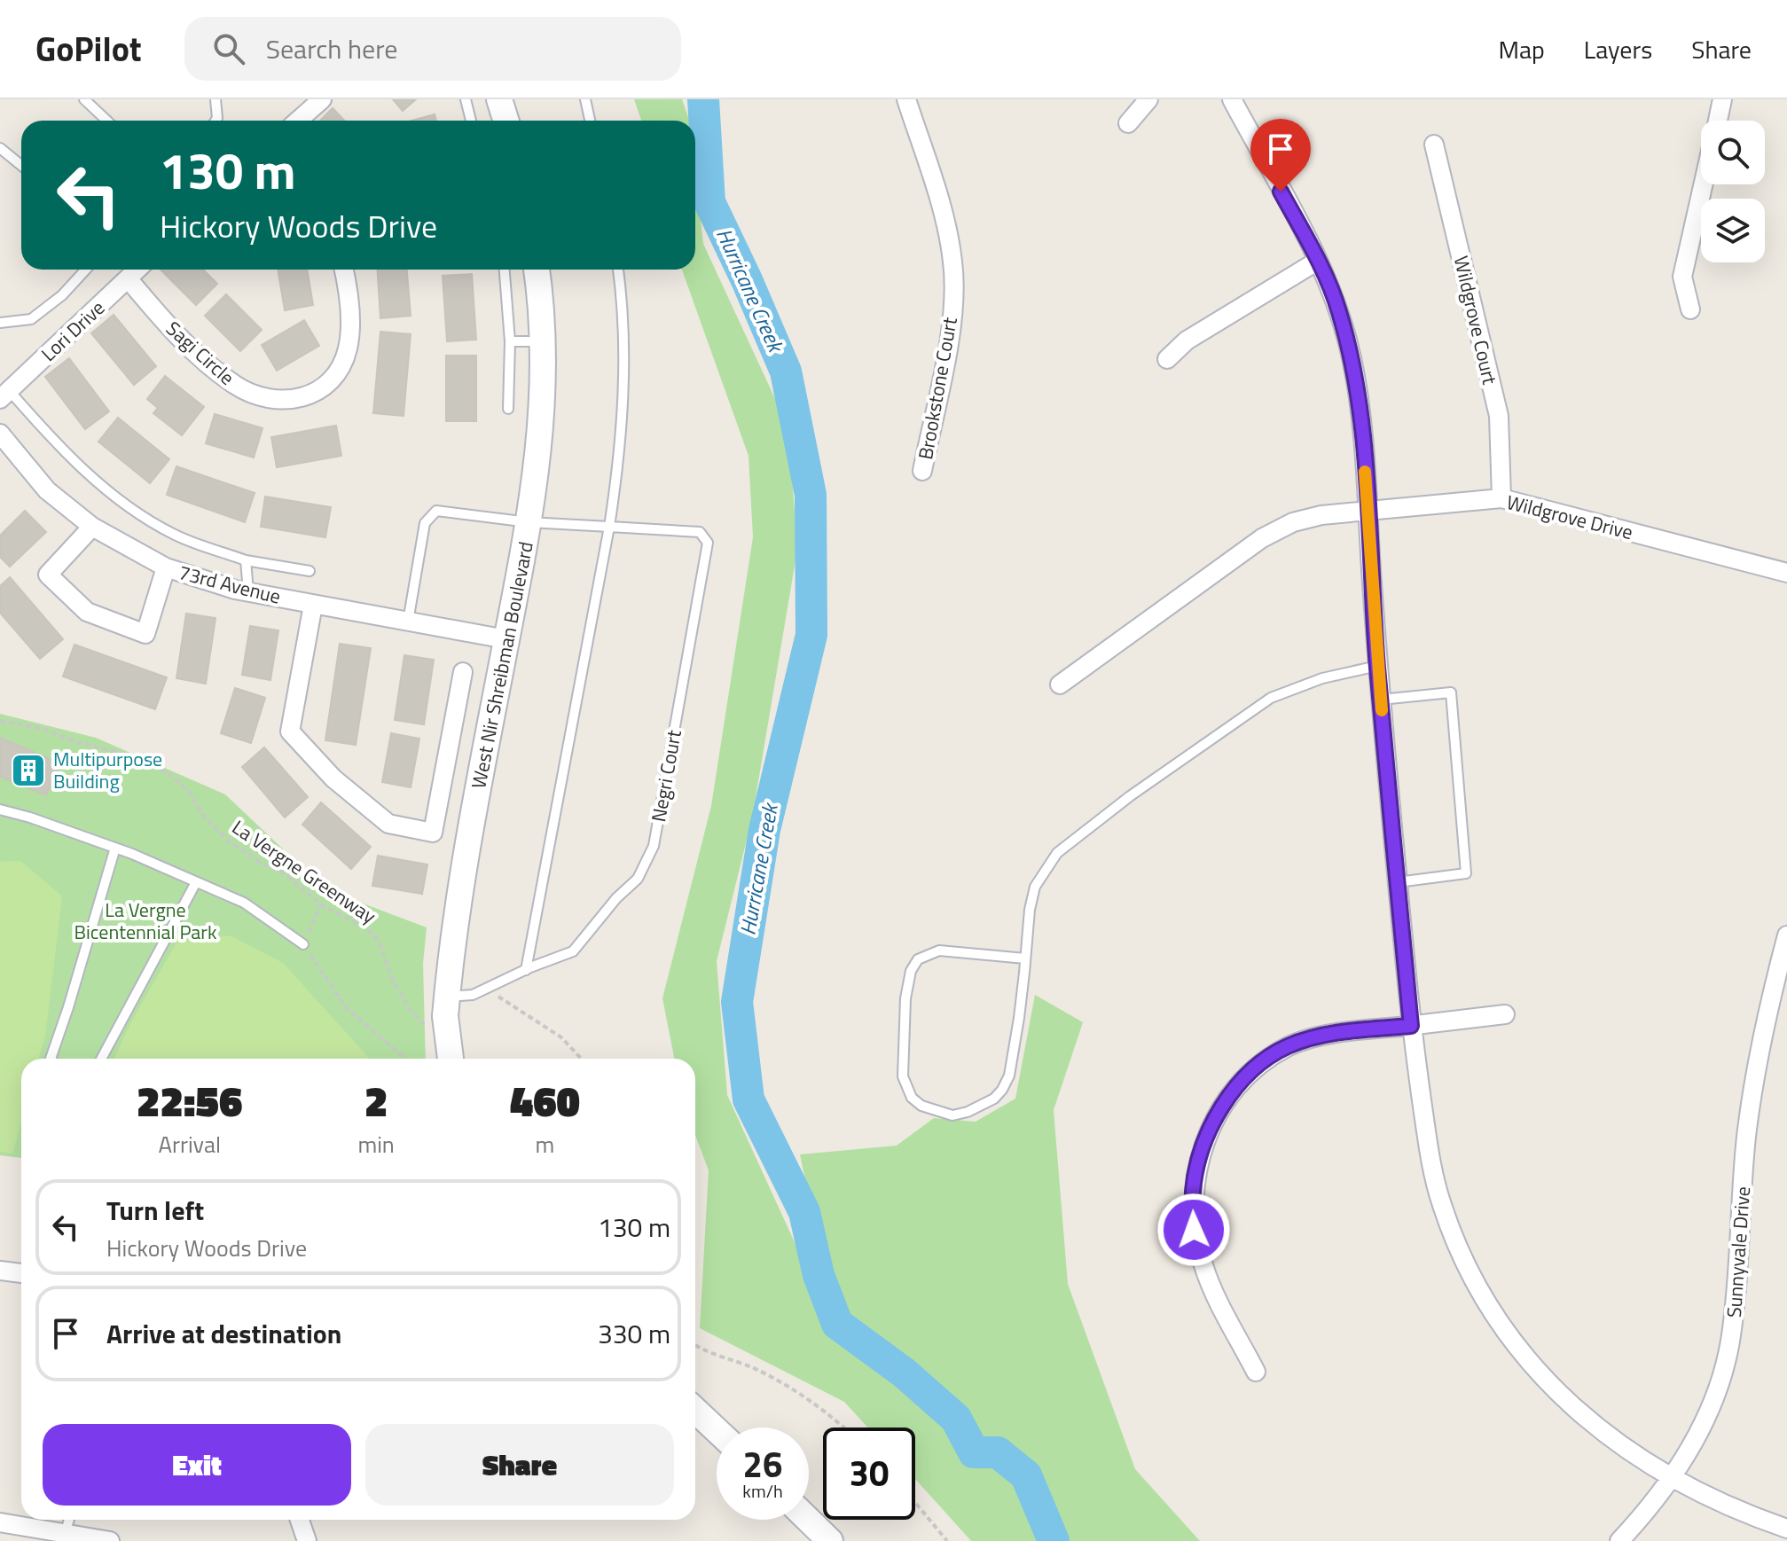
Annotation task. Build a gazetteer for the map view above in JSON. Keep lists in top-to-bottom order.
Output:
{
  "streets": {
    "main road": ["West Nir Shreibman Boulevard"],
    "street": [
      "Wildgrove Court",
      "Lori Drive",
      "Sagi Circle",
      "Brookstone Court",
      "Wildgrove Drive",
      "73rd Avenue",
      "Sunnyvale Drive"
    ],
    "lane": ["Negri Court"],
    "path": ["La Vergne Greenway"]
  },
  "crossings": [
    ["Wildgrove Court", "Wildgrove Drive"],
    ["Lori Drive", "Sagi Circle"],
    ["73rd Avenue", "West Nir Shreibman Boulevard"],
    ["73rd Avenue", "Negri Court"],
    ["West Nir Shreibman Boulevard", "Negri Court"],
    ["West Nir Shreibman Boulevard", "La Vergne Greenway"],
    ["Negri Court", "La Vergne Greenway"]
  ],
  "water": ["Hurricane Creek"],
  "parks": ["La Vergne Bicentennial Park"],
  "places": {
    "building": ["Multipurpose Building"]
  },
  "page": {
    "header": "GoPilot",
    "search": "Search here",
    "nav": ["Map", "Layers", "Share"],
    "turn": ["130 m", "Hickory Woods Drive"],
    "eta": [
      "22:56",
      "Arrival",
      "2",
      "min",
      "460",
      "m"
    ],
    "list": [
      {
        "name": "Turn left",
        "note": "Hickory Woods Drive",
        "value": "130 m"
      },
      {
        "name": "Arrive at destination",
        "value": "330 m"
      }
    ],
    "buttons": ["Exit", "Share"],
    "speed": "26 km/h",
    "limit": "30"
  }
}
